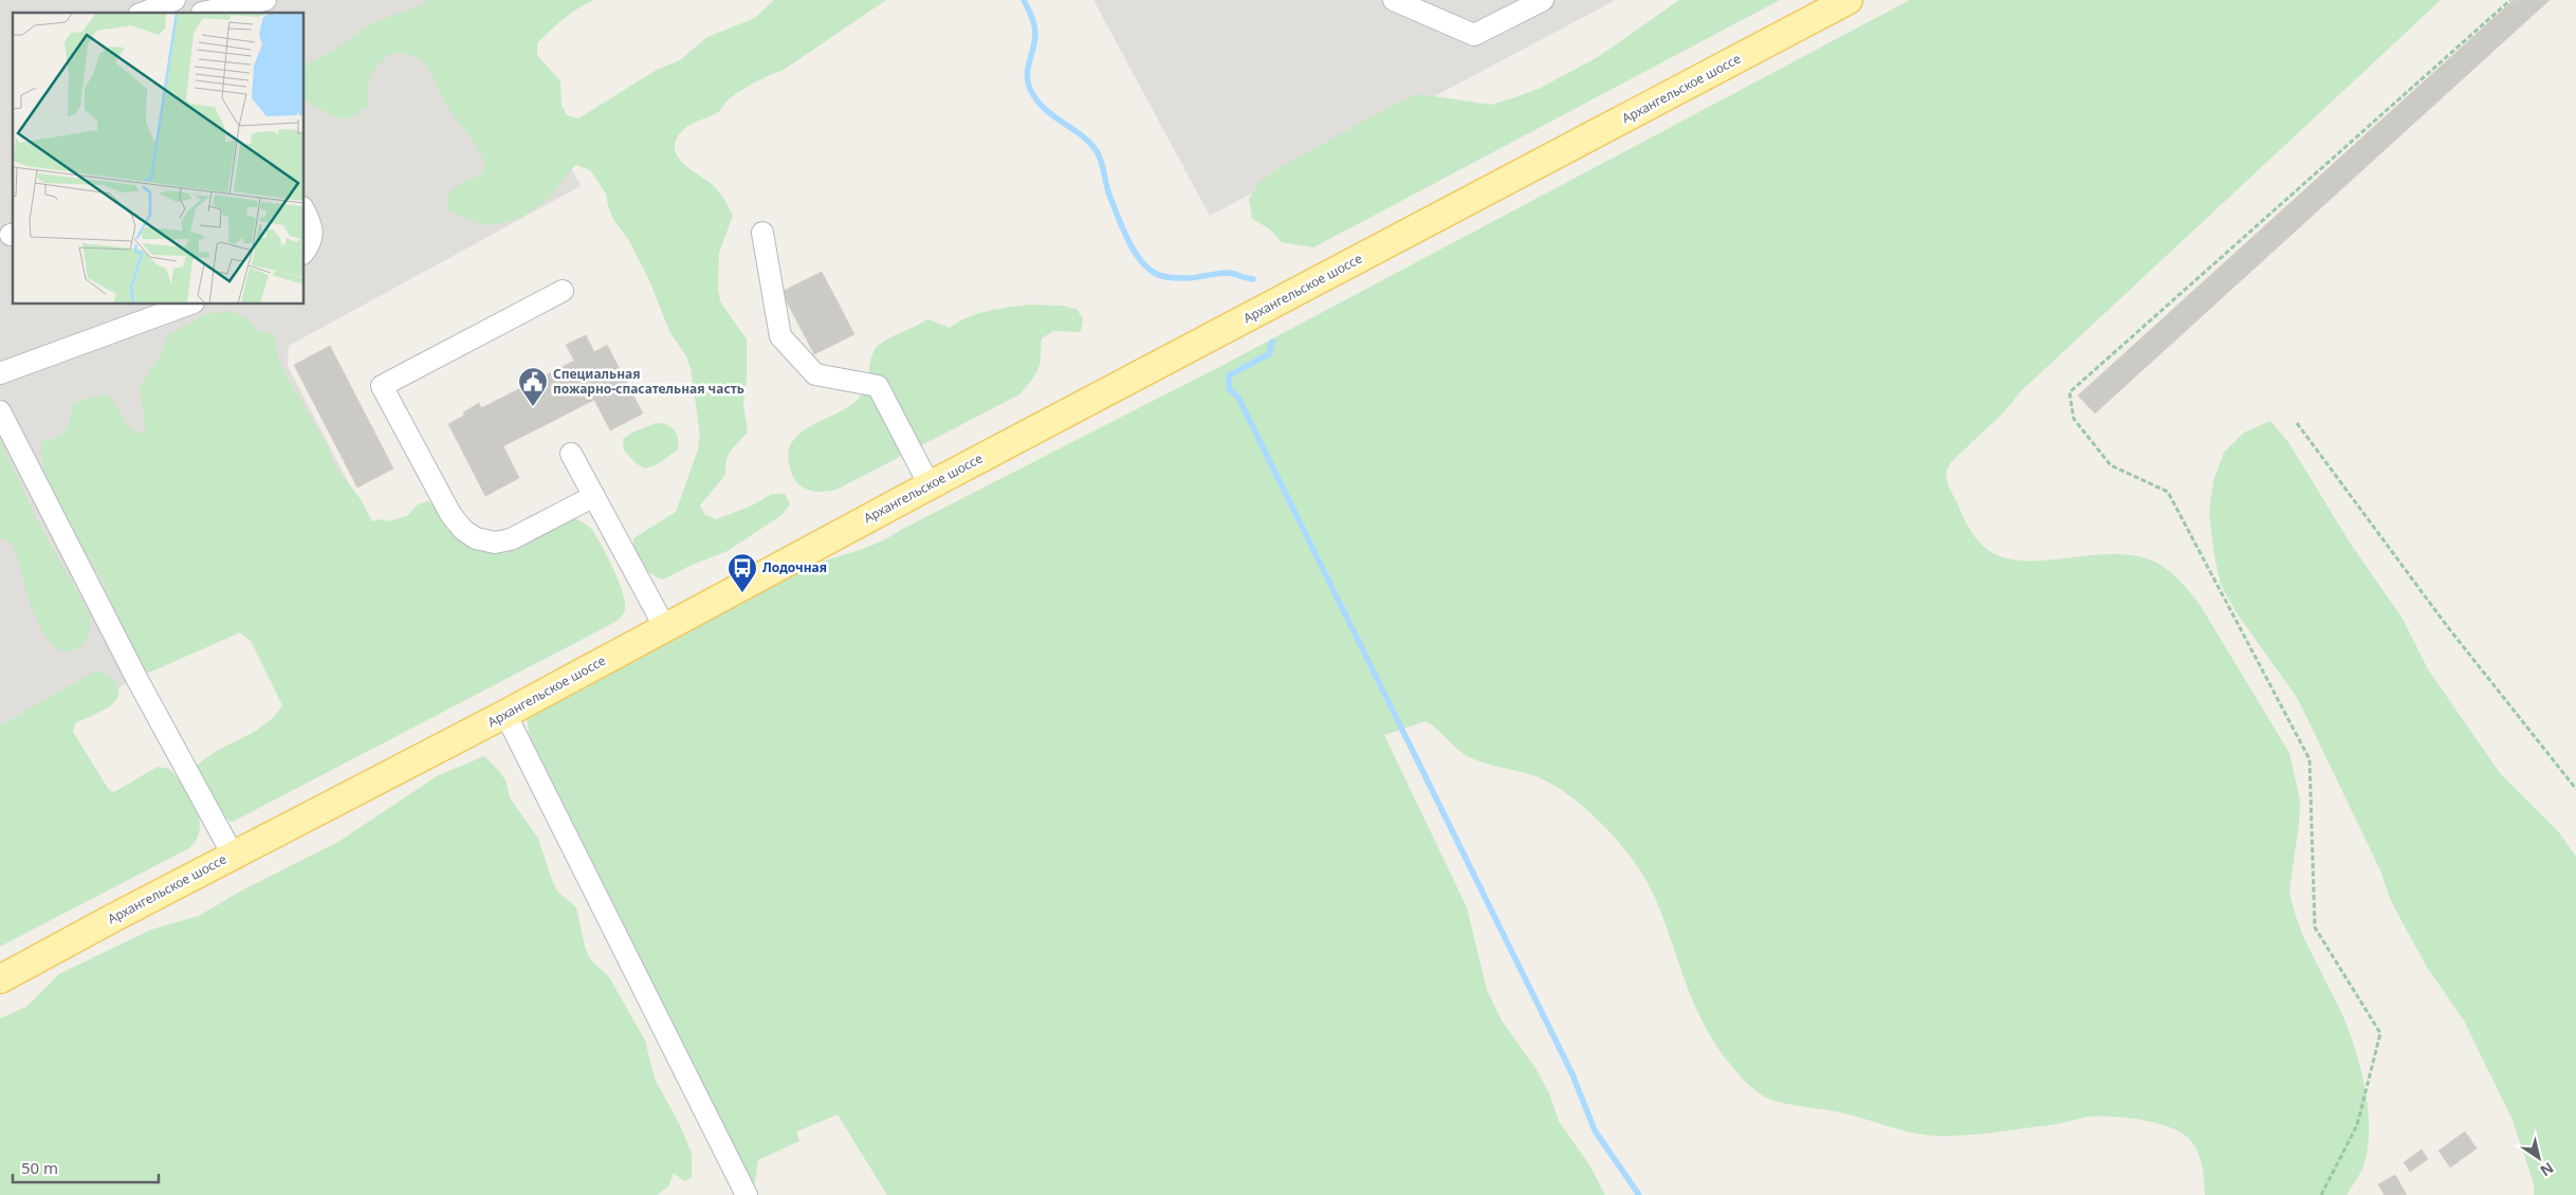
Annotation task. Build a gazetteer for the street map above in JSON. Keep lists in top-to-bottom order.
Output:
{
  "streets": {
    "main road": ["Архангельское шоссе"]
  },
  "places": {
    "public building": ["Специальная пожарно-спасательная часть"],
    "bus stop": ["Лодочная"]
  },
  "scale_bar": "50 m",
  "north": "bottom right"
}
